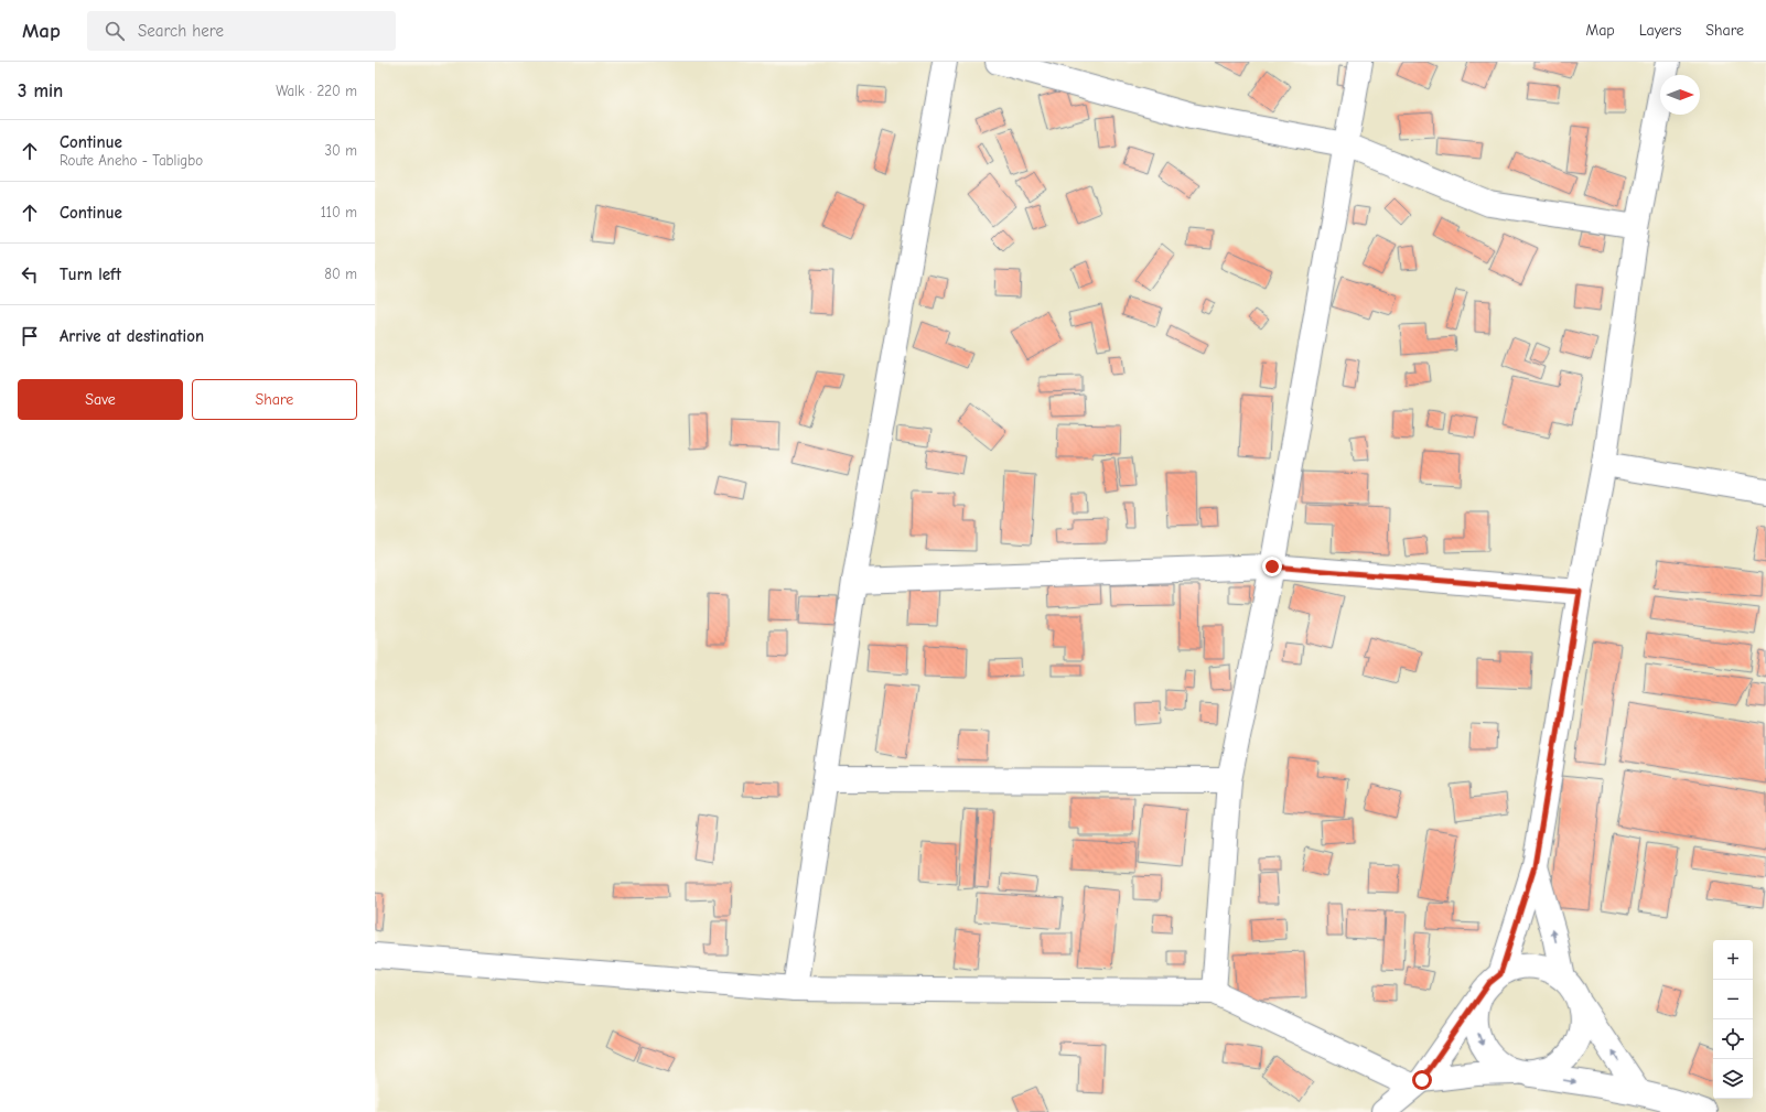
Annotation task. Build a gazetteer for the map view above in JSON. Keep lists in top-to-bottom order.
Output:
{
  "north": "right",
  "page": {
    "header": "Map",
    "search": "Search here",
    "nav": ["Map", "Layers", "Share"],
    "heading": ["3 min", "Walk · 220 m"],
    "list": [
      ["Continue", "Route Aneho - Tabligbo", "30 m"],
      ["Continue", "110 m"],
      ["Turn left", "80 m"],
      "Arrive at destination"
    ],
    "buttons": ["Save", "Share"],
    "map_buttons": ["+", "−"]
  }
}
